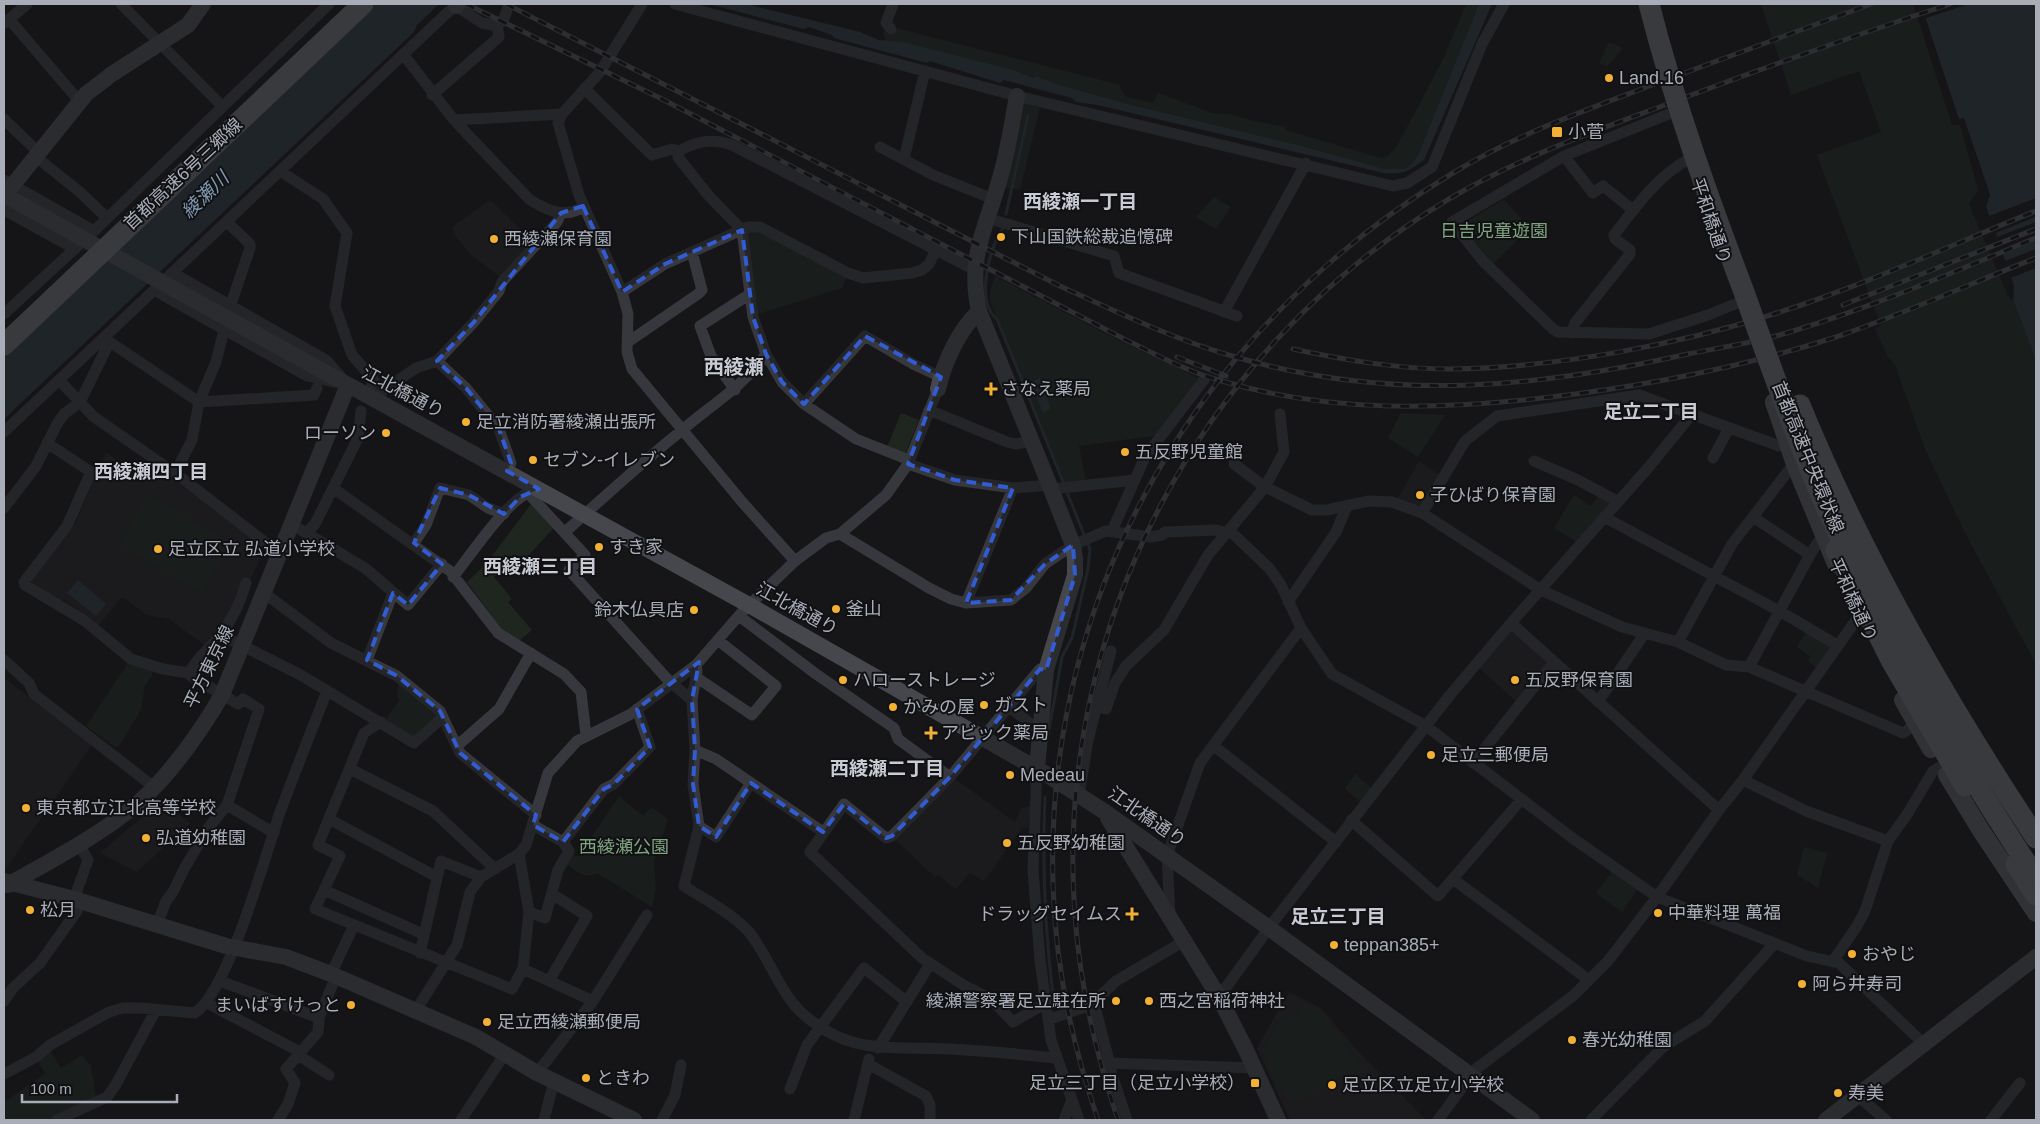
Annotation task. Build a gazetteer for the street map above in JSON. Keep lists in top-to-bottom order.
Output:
{
  "streets": {
    "highway": ["首都高速6号三郷線", "首都高速中央環状線"],
    "main road": ["平和橋通り", "江北橋通り", "平方東京線"]
  },
  "crossings": [
    ["江北橋通り", "平方東京線"]
  ],
  "districts": [
    "西綾瀬一丁目",
    "西綾瀬",
    "足立二丁目",
    "西綾瀬四丁目",
    "西綾瀬三丁目",
    "西綾瀬二丁目",
    "足立三丁目"
  ],
  "water": ["綾瀬川"],
  "parks": ["日吉児童遊園", "西綾瀬公園"],
  "places": {
    "other": [
      "Land.16",
      "下山国鉄総裁追憶碑",
      "西綾瀬保育園",
      "足立消防署綾瀬出張所",
      "ローソン",
      "五反野児童館",
      "セブン-イレブン",
      "子ひばり保育園",
      "すき家",
      "足立区立 弘道小学校",
      "釜山",
      "鈴木仏具店",
      "ハローストレージ",
      "五反野保育園",
      "ガスト",
      "かみの屋",
      "足立三郵便局",
      "Medeau",
      "東京都立江北高等学校",
      "弘道幼稚園",
      "五反野幼稚園",
      "松月",
      "中華料理 萬福",
      "teppan385+",
      "おやじ",
      "阿ら井寿司",
      "綾瀬警察署足立駐在所",
      "西之宮稲荷神社",
      "まいばすけっと",
      "足立西綾瀬郵便局",
      "春光幼稚園",
      "ときわ",
      "足立区立足立小学校",
      "寿美"
    ],
    "transit": ["小菅", "足立三丁目（足立小学校）"],
    "health": ["さなえ薬局", "アビック薬局", "ドラッグセイムス"]
  },
  "scale_bar": "100 m"
}
